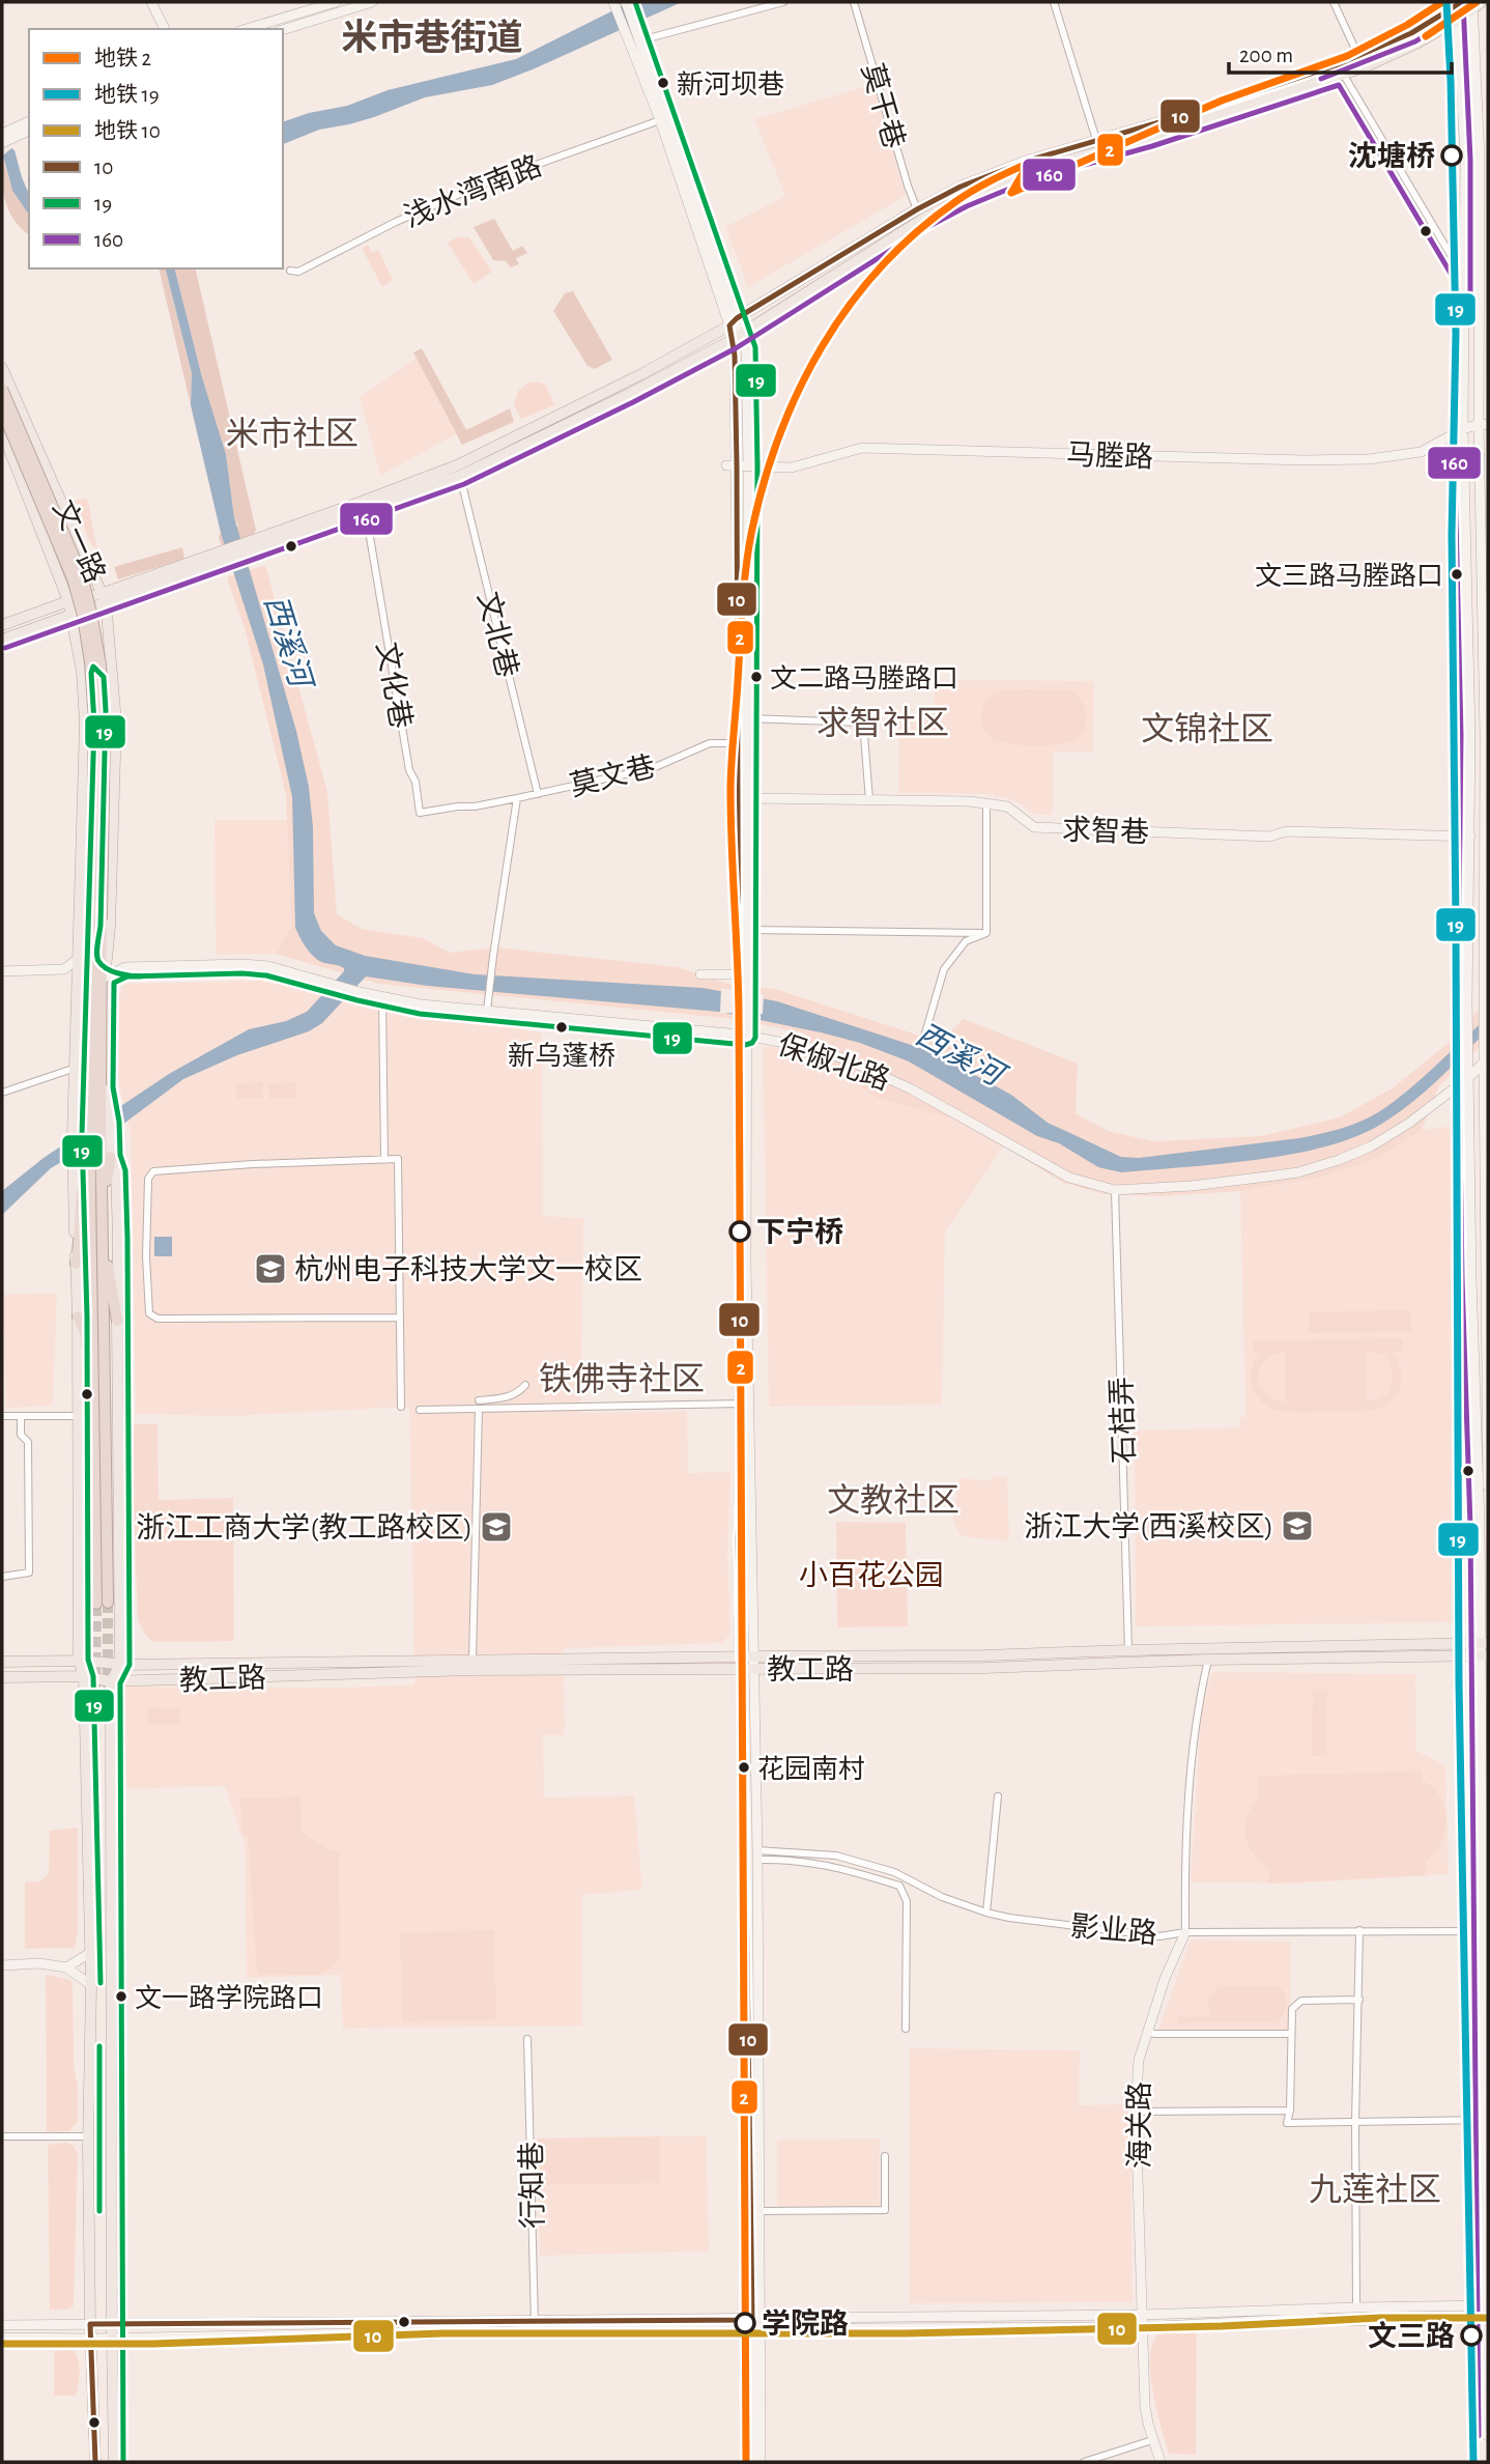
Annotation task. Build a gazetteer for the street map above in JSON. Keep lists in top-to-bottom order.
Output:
{
  "streets": {
    "main road": [
      "马塍路",
      "文一路",
      "求智巷",
      "保俶北路",
      "教工路",
      "海关路"
    ],
    "street": [
      "莫干巷",
      "浅水湾南路",
      "文北巷",
      "文化巷",
      "莫文巷",
      "石桔弄",
      "影业路",
      "行知巷"
    ]
  },
  "crossings": [
    ["文一路", "保俶北路"],
    ["文一路", "教工路"],
    ["文北巷", "莫文巷"],
    ["文化巷", "莫文巷"],
    ["保俶北路", "石桔弄"],
    ["石桔弄", "教工路"],
    ["影业路", "海关路"]
  ],
  "districts": [
    "米市巷街道",
    "米市社区",
    "求智社区",
    "文锦社区",
    "铁佛寺社区",
    "文教社区",
    "九莲社区"
  ],
  "water": ["西溪河"],
  "parks": ["小百花公园"],
  "places": {
    "other": [
      "新河坝巷",
      "沈塘桥",
      "文三路马塍路口",
      "文二路马塍路口",
      "新乌蓬桥",
      "下宁桥",
      "花园南村",
      "文一路学院路口",
      "学院路",
      "文三路"
    ],
    "school or university": ["杭州电子科技大学文一校区", "浙江大学(西溪校区)", "浙江工商大学(教工路校区)"]
  },
  "lines": [
    "metro line 2",
    "metro line 19",
    "transit line 10",
    "transit line 19",
    "transit line 160",
    "metro line 10"
  ],
  "legend": [
    "地铁 2",
    "地铁 19",
    "地铁 10",
    "10",
    "19",
    "160"
  ],
  "scale_bar": "200 m"
}
